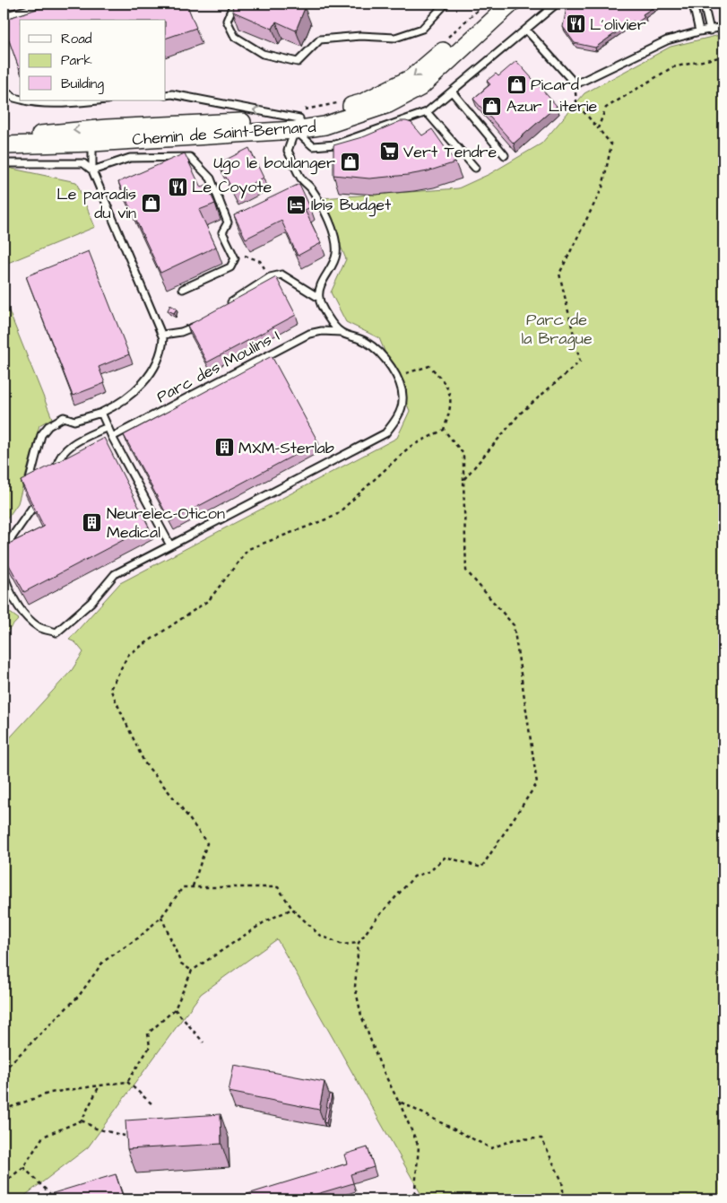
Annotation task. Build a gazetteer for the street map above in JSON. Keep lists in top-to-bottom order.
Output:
{
  "streets": {
    "main road": ["Chemin de Saint-Bernard"],
    "lane": ["Parc des Moulins I"]
  },
  "parks": ["Parc de la Brague"],
  "places": {
    "restaurant": ["L'olivier", "Le Coyote"],
    "shop": [
      "Picard",
      "Azur Literie",
      "Ugo le boulanger",
      "Le paradis du vin"
    ],
    "supermarket": ["Vert Tendre"],
    "hotel": ["Ibis Budget"],
    "building": ["MXM-Sterlab", "Neurelec-Oticon Medical"]
  },
  "legend": ["Road", "Park", "Building"]
}
